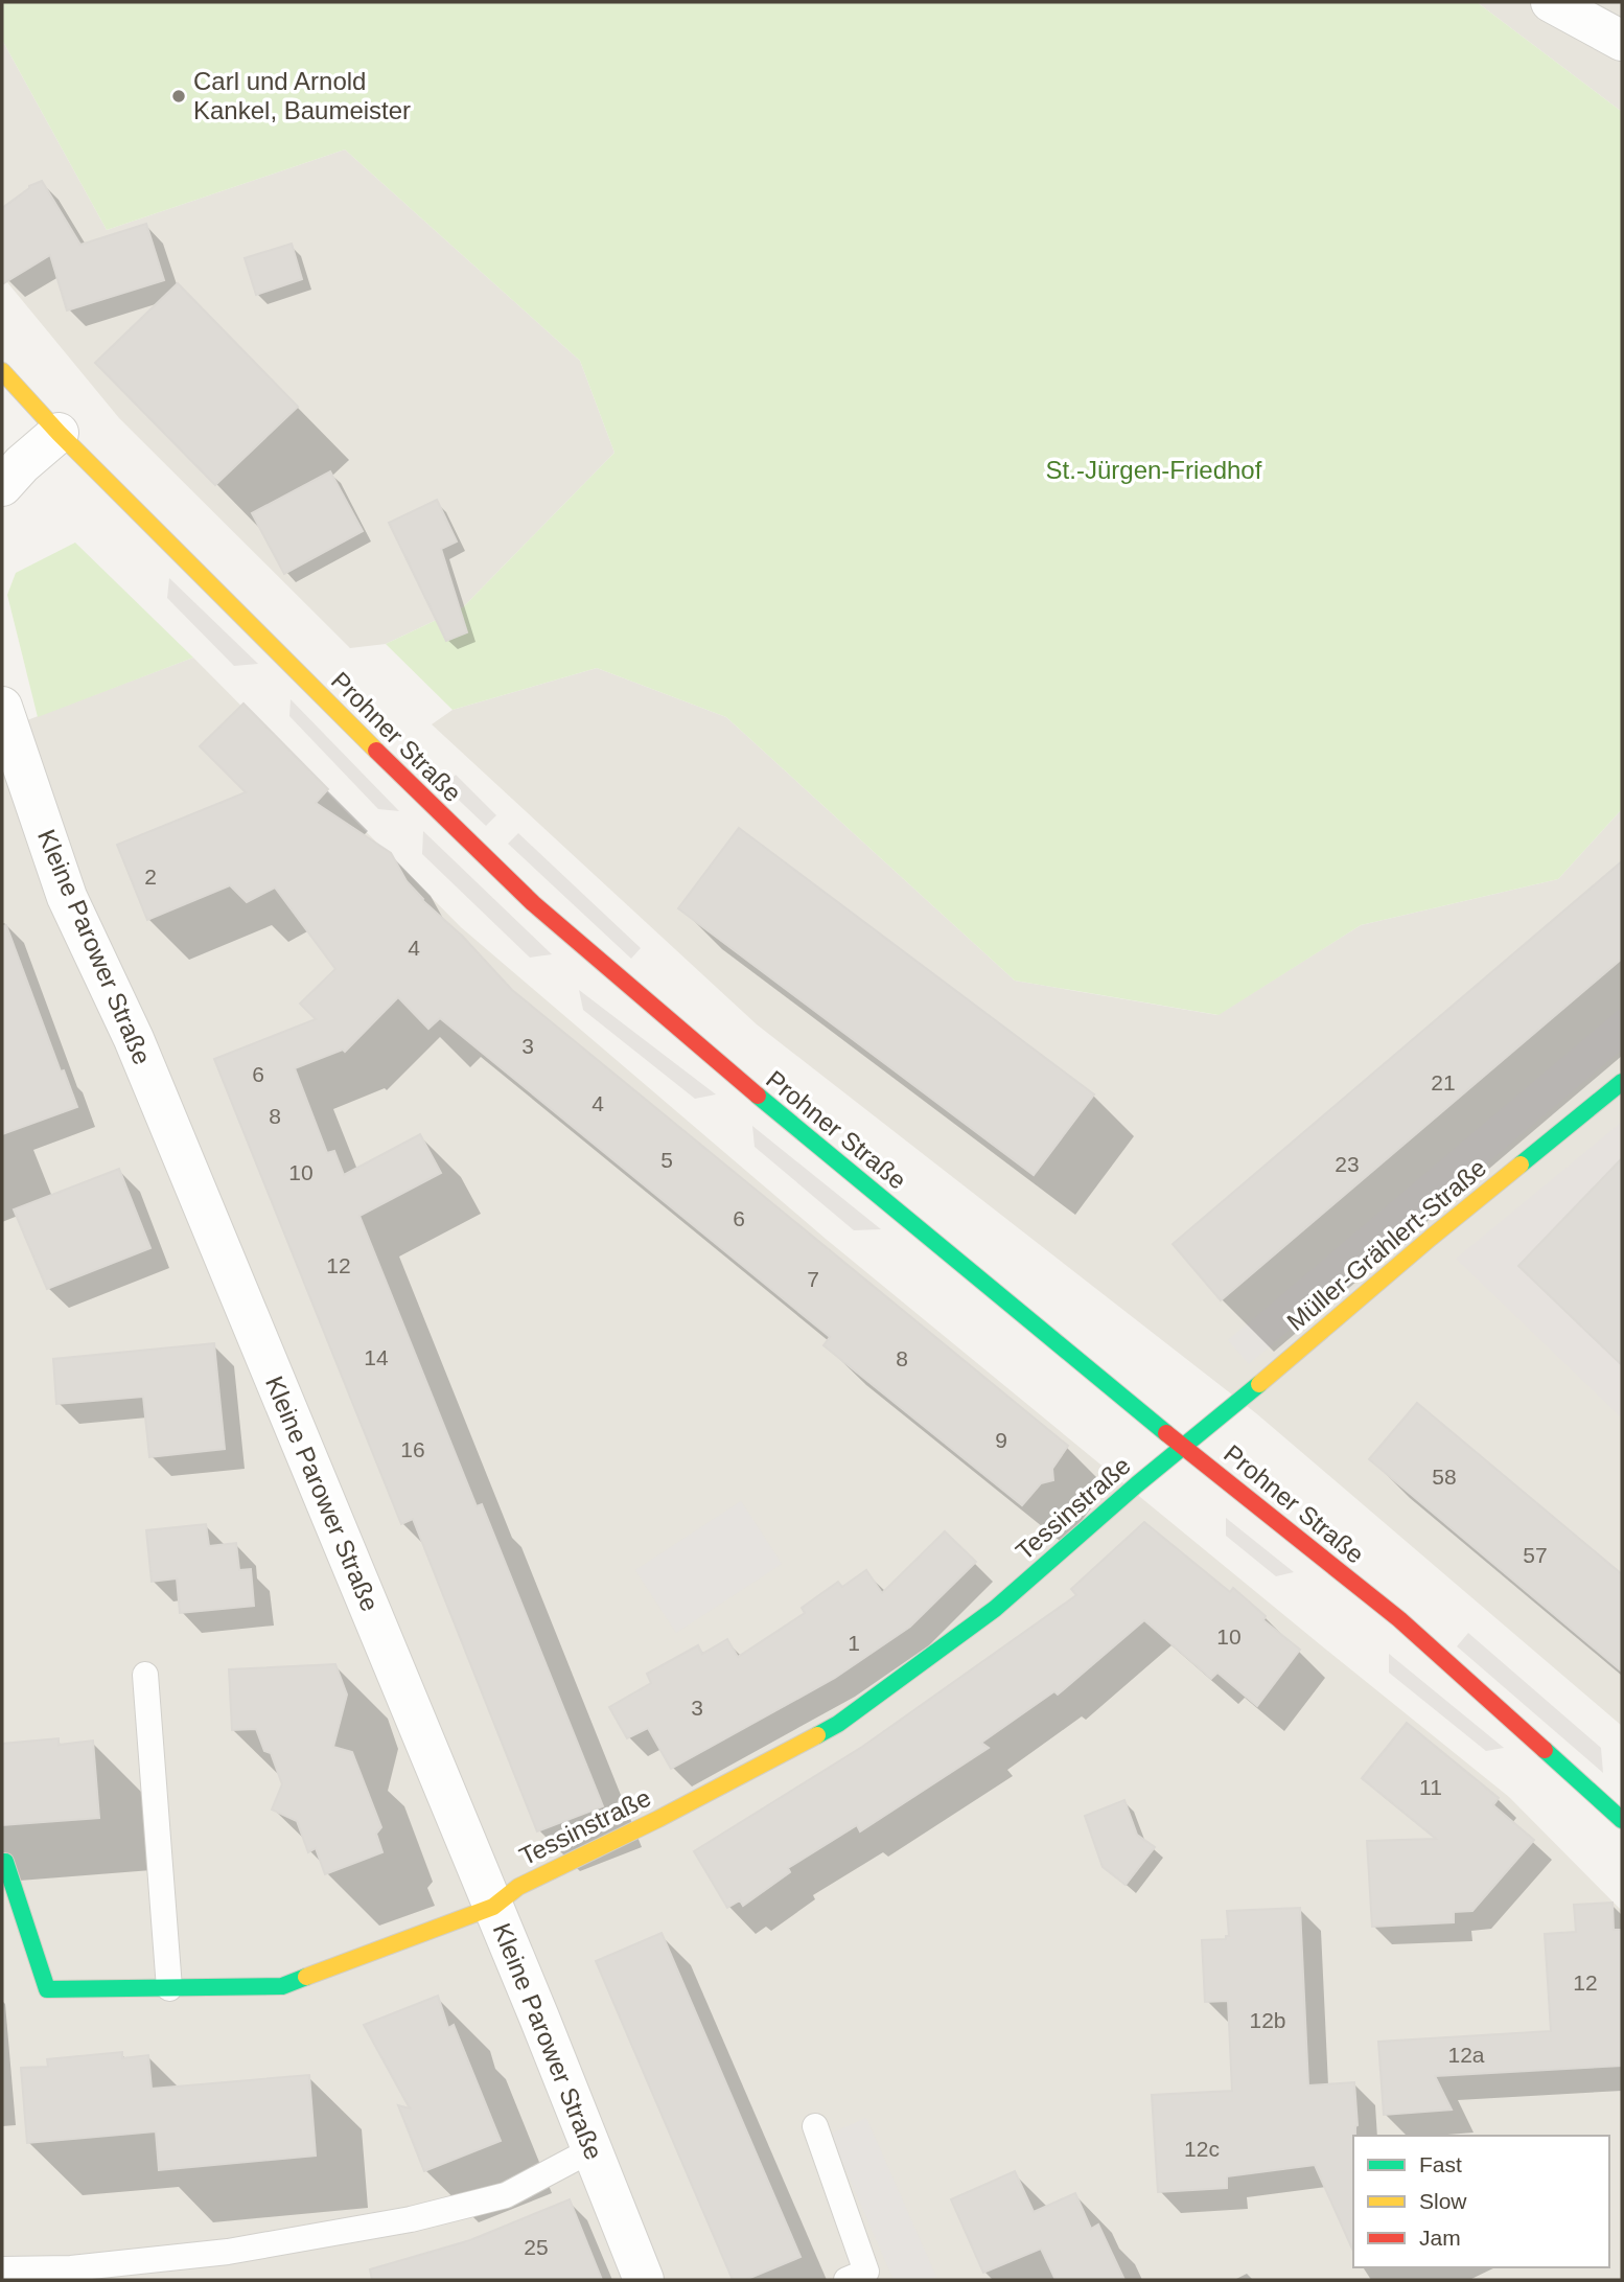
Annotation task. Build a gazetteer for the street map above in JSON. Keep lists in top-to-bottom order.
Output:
{
  "streets": {
    "main road": ["Prohner Straße", "Müller-Grählert-Straße", "Tessinstraße"],
    "street": ["Kleine Parower Straße"]
  },
  "crossings": [
    ["Prohner Straße", "Müller-Grählert-Straße"],
    ["Prohner Straße", "Tessinstraße"],
    ["Kleine Parower Straße", "Tessinstraße"],
    ["Müller-Grählert-Straße", "Tessinstraße"]
  ],
  "parks": ["St.-Jürgen-Friedhof"],
  "places": ["Carl und Arnold Kankel, Baumeister"],
  "house_numbers": [
    "2",
    "4",
    "3",
    "6",
    "21",
    "4",
    "8",
    "5",
    "23",
    "10",
    "6",
    "12",
    "7",
    "14",
    "8",
    "9",
    "16",
    "58",
    "57",
    "10",
    "1",
    "3",
    "11",
    "12",
    "12b",
    "12a",
    "12c",
    "25"
  ],
  "legend": ["Fast", "Slow", "Jam"]
}
